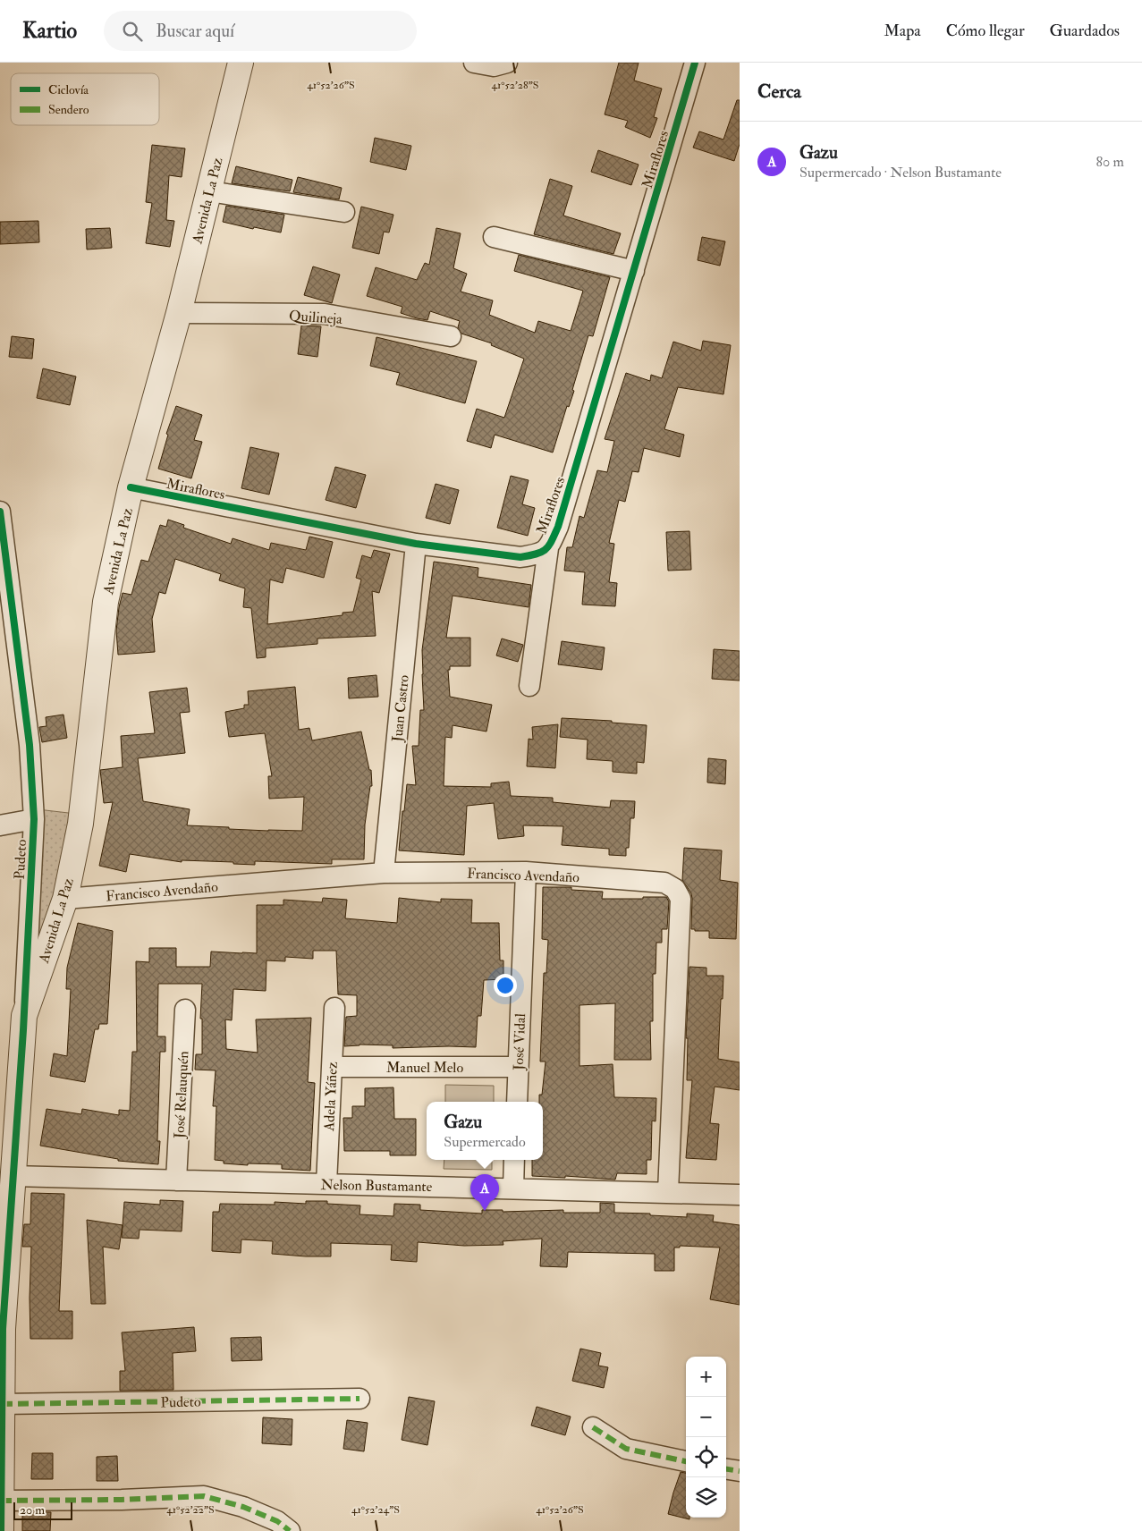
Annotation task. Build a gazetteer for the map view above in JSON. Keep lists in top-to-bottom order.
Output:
{
  "streets": {
    "street": [
      "Miraflores",
      "Avenida La Paz",
      "Quilineja",
      "Juan Castro",
      "Pudeto",
      "Francisco Avendaño",
      "José Vidal",
      "Manuel Melo",
      "José Relauquén",
      "Adela Yáñez",
      "Nelson Bustamante"
    ]
  },
  "crossings": [
    ["Miraflores", "Avenida La Paz"],
    ["Miraflores", "Juan Castro"],
    ["Avenida La Paz", "Quilineja"],
    ["Avenida La Paz", "Pudeto"],
    ["Avenida La Paz", "Francisco Avendaño"],
    ["Juan Castro", "Francisco Avendaño"],
    ["Pudeto", "Nelson Bustamante"],
    ["Francisco Avendaño", "José Vidal"],
    ["Francisco Avendaño", "Nelson Bustamante"],
    ["José Vidal", "Manuel Melo"],
    ["Manuel Melo", "Adela Yáñez"],
    ["José Relauquén", "Nelson Bustamante"],
    ["Adela Yáñez", "Nelson Bustamante"]
  ],
  "legend": ["Ciclovía", "Sendero"],
  "scale_bar": "20 m",
  "page": {
    "header": "Kartio",
    "search": "Buscar aquí",
    "nav": ["Mapa", "Cómo llegar", "Guardados"],
    "heading": "Cerca",
    "list": [
      {
        "mark": "A",
        "name": "Gazu",
        "note": "Supermercado · Nelson Bustamante",
        "value": "80 m"
      }
    ],
    "popup": ["Gazu", "Supermercado"],
    "pins": "A",
    "map_buttons": ["+", "−"],
    "scale": "20 m"
  },
  "coordinates": [
    "41°52'28\"S",
    "41°52'26\"S",
    "41°52'22\"S",
    "41°52'24\"S"
  ]
}
